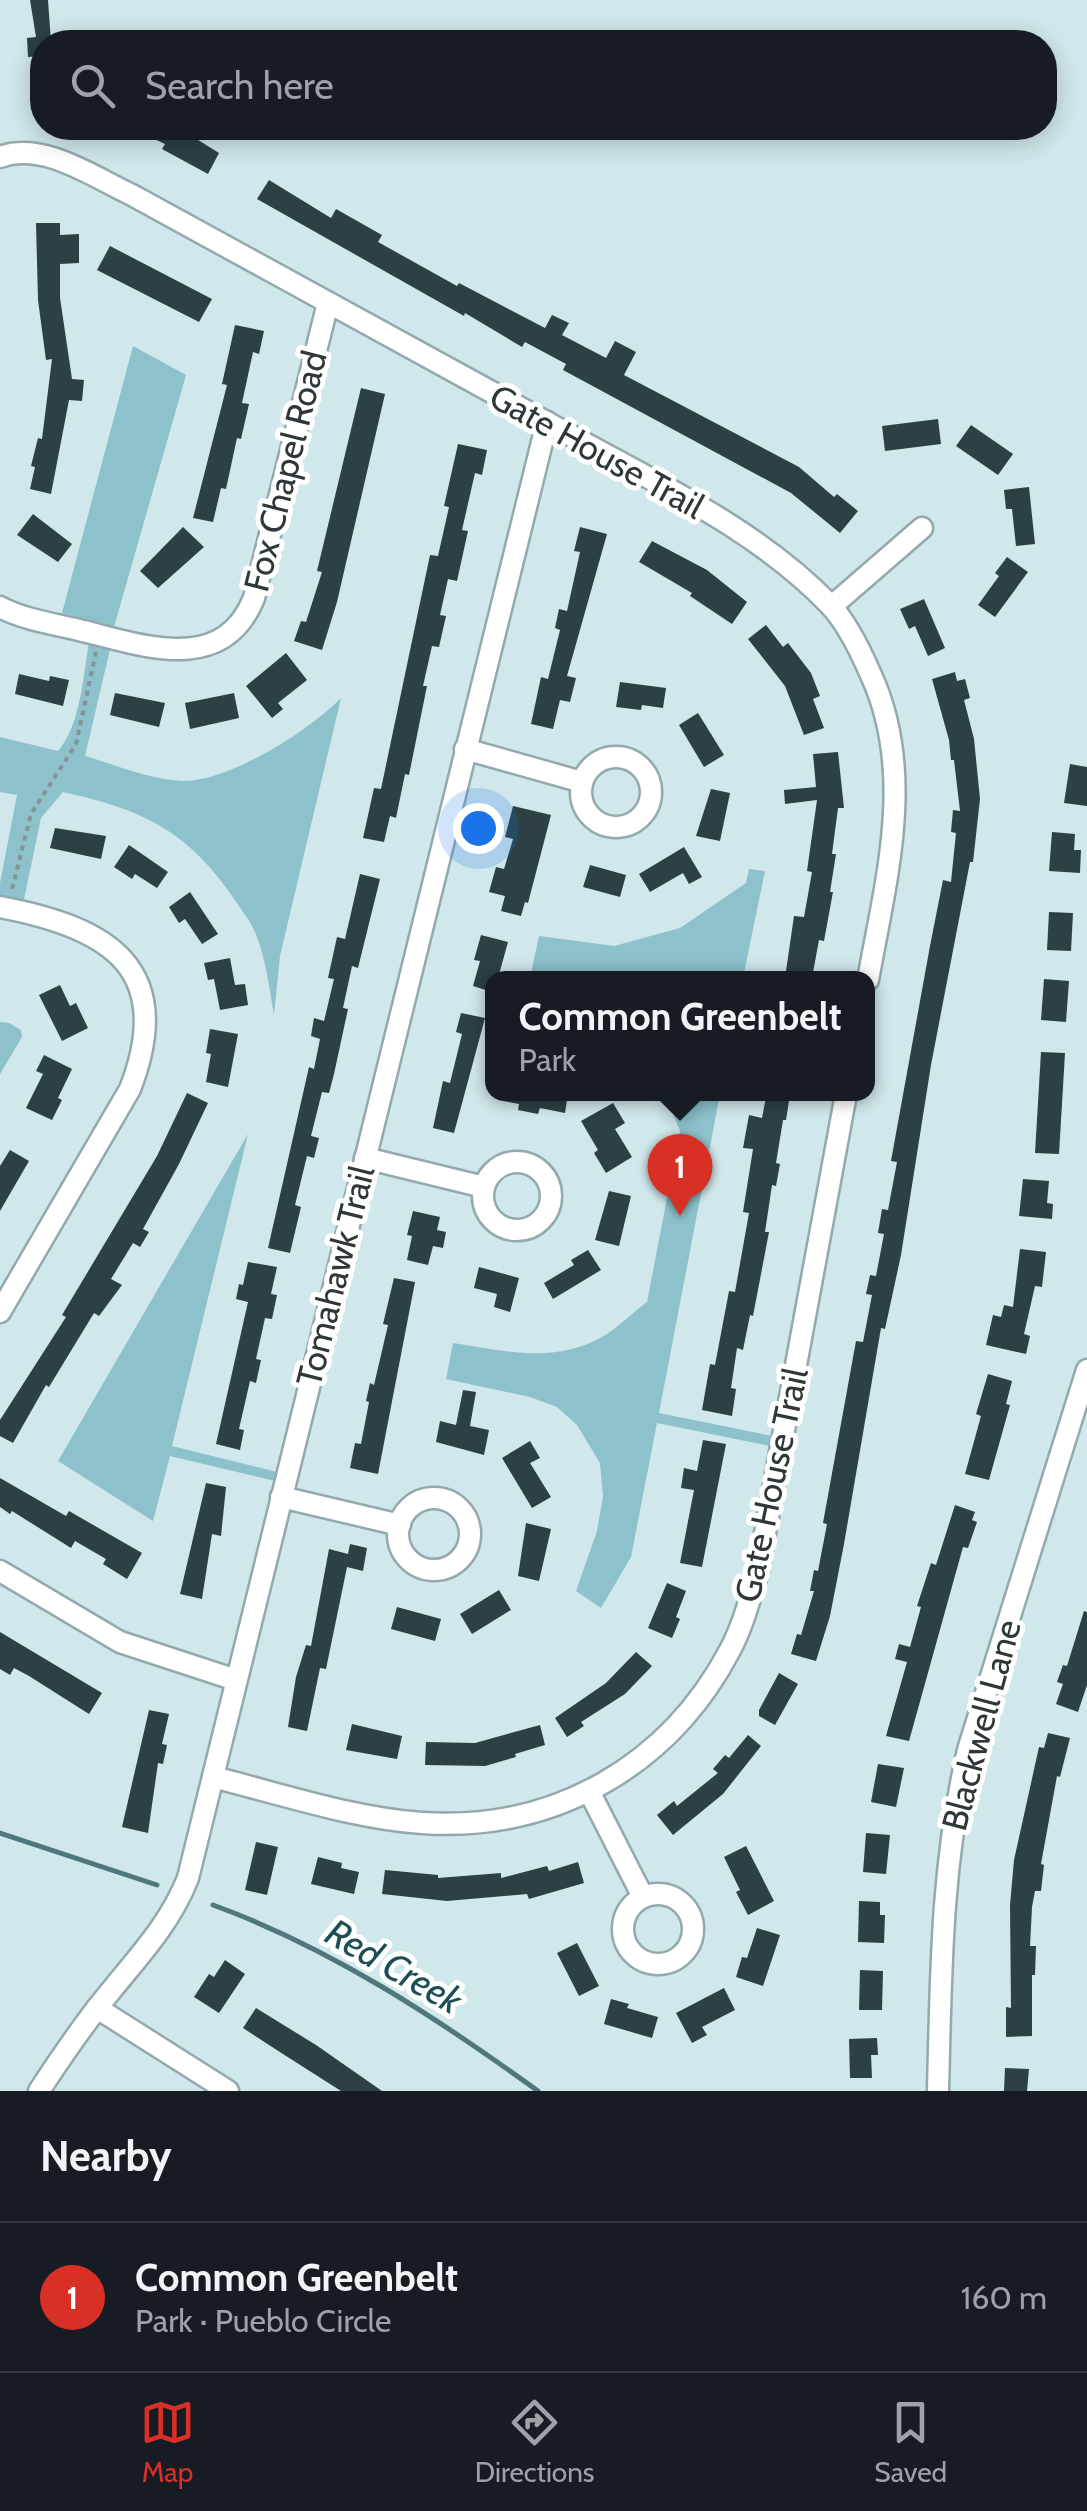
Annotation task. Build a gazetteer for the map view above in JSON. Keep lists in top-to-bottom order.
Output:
{
  "streets": {
    "street": [
      "Gate House Trail",
      "Fox Chapel Road",
      "Tomahawk Trail",
      "Blackwell Lane"
    ]
  },
  "crossings": [
    ["Gate House Trail", "Fox Chapel Road"],
    ["Gate House Trail", "Tomahawk Trail"]
  ],
  "water": ["Red Creek"],
  "page": {
    "search": "Search here",
    "popup": ["Common Greenbelt", "Park"],
    "pins": "1",
    "heading": "Nearby",
    "list": [
      {
        "mark": "1",
        "name": "Common Greenbelt",
        "note": "Park · Pueblo Circle",
        "value": "160 m"
      }
    ],
    "nav": ["Map", "Directions", "Saved"]
  }
}
